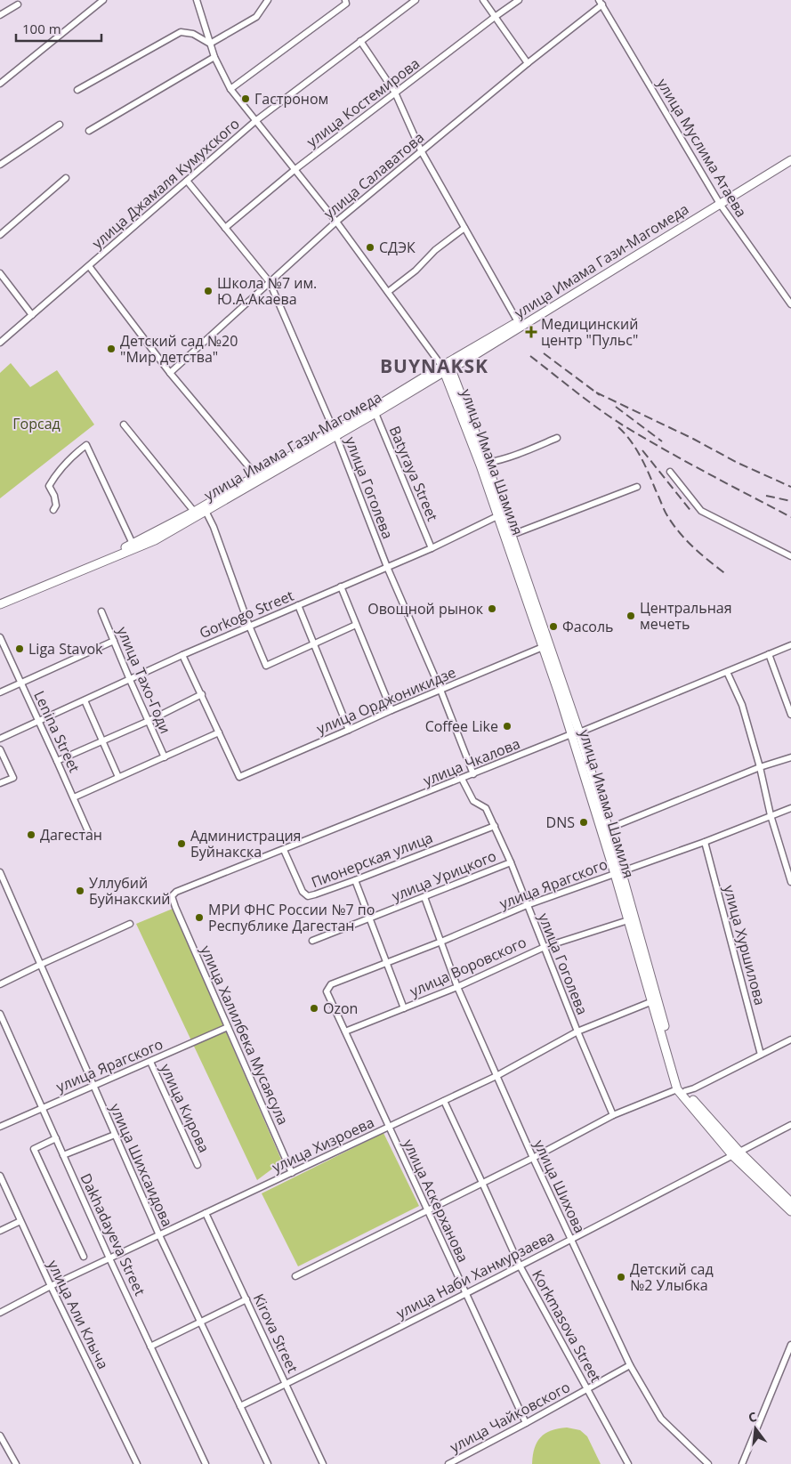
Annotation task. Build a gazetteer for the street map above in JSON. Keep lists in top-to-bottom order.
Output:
{
  "streets": {
    "main road": ["улица Имама Гази-Магомеда", "улица Имама Шамиля"],
    "street": [
      "улица Костемирова",
      "улица Муслима Атаева",
      "улица Салаватова",
      "улица Джамаля Кумухского",
      "Batyraya Street",
      "улица Гоголева",
      "Gorkogo Street",
      "улица Тахо-Годи",
      "улица Орджоникидзе",
      "Lenina Street",
      "улица Чкалова",
      "Пионерская улица",
      "улица Урицкого",
      "улица Ярагского",
      "улица Хуршилова",
      "улица Воровского",
      "улица Халилбека Мусаясула",
      "улица Кирова",
      "улица Хизроева",
      "улица Шихсаидова",
      "улица Шихова",
      "улица Аскерханова",
      "Dakhadayeva Street",
      "улица Наби Ханмурзаева",
      "улица Али Клыча",
      "Korkmasova Street",
      "Kirova Street",
      "улица Чайковского"
    ]
  },
  "crossings": [
    ["улица Костемирова", "улица Гоголева"],
    ["улица Муслима Атаева", "улица Салаватова"],
    ["улица Муслима Атаева", "улица Имама Гази-Магомеда"],
    ["улица Салаватова", "улица Гоголева"],
    ["улица Джамаля Кумухского", "улица Гоголева"],
    ["улица Имама Гази-Магомеда", "улица Имама Шамиля"],
    ["улица Имама Гази-Магомеда", "Batyraya Street"],
    ["улица Имама Гази-Магомеда", "улица Гоголева"],
    ["улица Имама Шамиля", "Gorkogo Street"],
    ["улица Имама Шамиля", "улица Орджоникидзе"],
    ["улица Имама Шамиля", "улица Чкалова"],
    ["улица Имама Шамиля", "улица Ярагского"],
    ["улица Имама Шамиля", "улица Воровского"],
    ["улица Имама Шамиля", "улица Хизроева"],
    ["улица Имама Шамиля", "улица Наби Ханмурзаева"],
    ["Batyraya Street", "Gorkogo Street"],
    ["улица Гоголева", "Gorkogo Street"],
    ["улица Гоголева", "улица Орджоникидзе"],
    ["улица Гоголева", "улица Чкалова"],
    ["улица Гоголева", "Пионерская улица"],
    ["улица Гоголева", "улица Урицкого"],
    ["улица Гоголева", "улица Ярагского"],
    ["улица Гоголева", "улица Воровского"],
    ["улица Гоголева", "улица Хизроева"],
    ["Gorkogo Street", "улица Тахо-Годи"],
    ["Gorkogo Street", "Lenina Street"],
    ["улица Чкалова", "Пионерская улица"],
    ["улица Чкалова", "улица Халилбека Мусаясула"],
    ["улица Урицкого", "улица Шихова"],
    ["улица Ярагского", "улица Хуршилова"],
    ["улица Ярагского", "улица Халилбека Мусаясула"],
    ["улица Ярагского", "улица Кирова"],
    ["улица Ярагского", "улица Шихсаидова"],
    ["улица Ярагского", "улица Шихова"],
    ["улица Ярагского", "улица Аскерханова"],
    ["улица Ярагского", "Dakhadayeva Street"],
    ["улица Воровского", "улица Шихова"],
    ["улица Воровского", "улица Аскерханова"],
    ["улица Халилбека Мусаясула", "улица Хизроева"],
    ["улица Хизроева", "улица Шихсаидова"],
    ["улица Хизроева", "улица Шихова"],
    ["улица Хизроева", "улица Аскерханова"],
    ["улица Хизроева", "Dakhadayeva Street"],
    ["улица Хизроева", "улица Али Клыча"],
    ["улица Хизроева", "Korkmasova Street"],
    ["улица Хизроева", "Kirova Street"],
    ["улица Шихсаидова", "улица Наби Ханмурзаева"],
    ["улица Шихова", "улица Наби Ханмурзаева"],
    ["улица Шихова", "улица Чайковского"],
    ["улица Аскерханова", "улица Наби Ханмурзаева"],
    ["улица Аскерханова", "улица Чайковского"],
    ["улица Наби Ханмурзаева", "Korkmasova Street"],
    ["улица Наби Ханмурзаева", "Kirova Street"],
    ["Korkmasova Street", "улица Чайковского"]
  ],
  "districts": ["BUYNAKSK"],
  "parks": ["Горсад"],
  "places": {
    "other": [
      "Гастроном",
      "СДЭК",
      "Школа №7 им. Ю.А.Акаева",
      "Детский сад №20 \"Мир детства\"",
      "Овощной рынок",
      "Центральная мечеть",
      "Фасоль",
      "Liga Stavok",
      "Coffee Like",
      "DNS",
      "Дагестан",
      "Администрация Буйнакска",
      "Уллубий Буйнакский",
      "МРИ ФНС России №7 по Республике Дагестан",
      "Ozon",
      "Детский сад №2 Улыбка"
    ],
    "health": ["Медицинский центр \"Пульс\""]
  },
  "scale_bar": "100 m",
  "north": "top"
}
